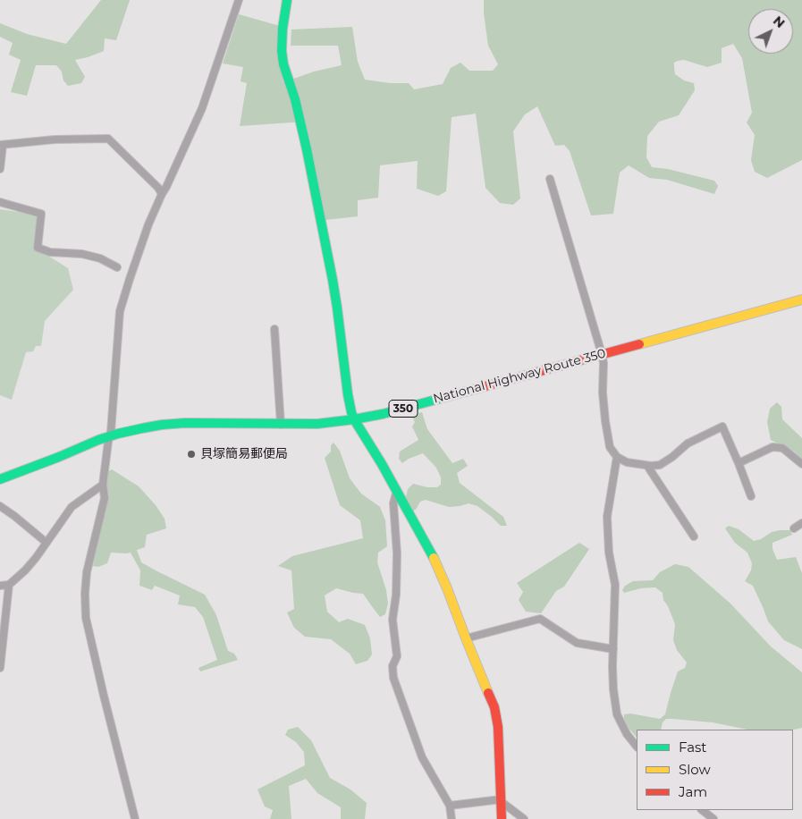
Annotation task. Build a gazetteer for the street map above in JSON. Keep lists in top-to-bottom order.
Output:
{
  "streets": {
    "main road": ["National Highway Route 350", "350"]
  },
  "places": ["貝塚簡易郵便局"],
  "legend": ["Fast", "Slow", "Jam"],
  "north": "top right"
}
